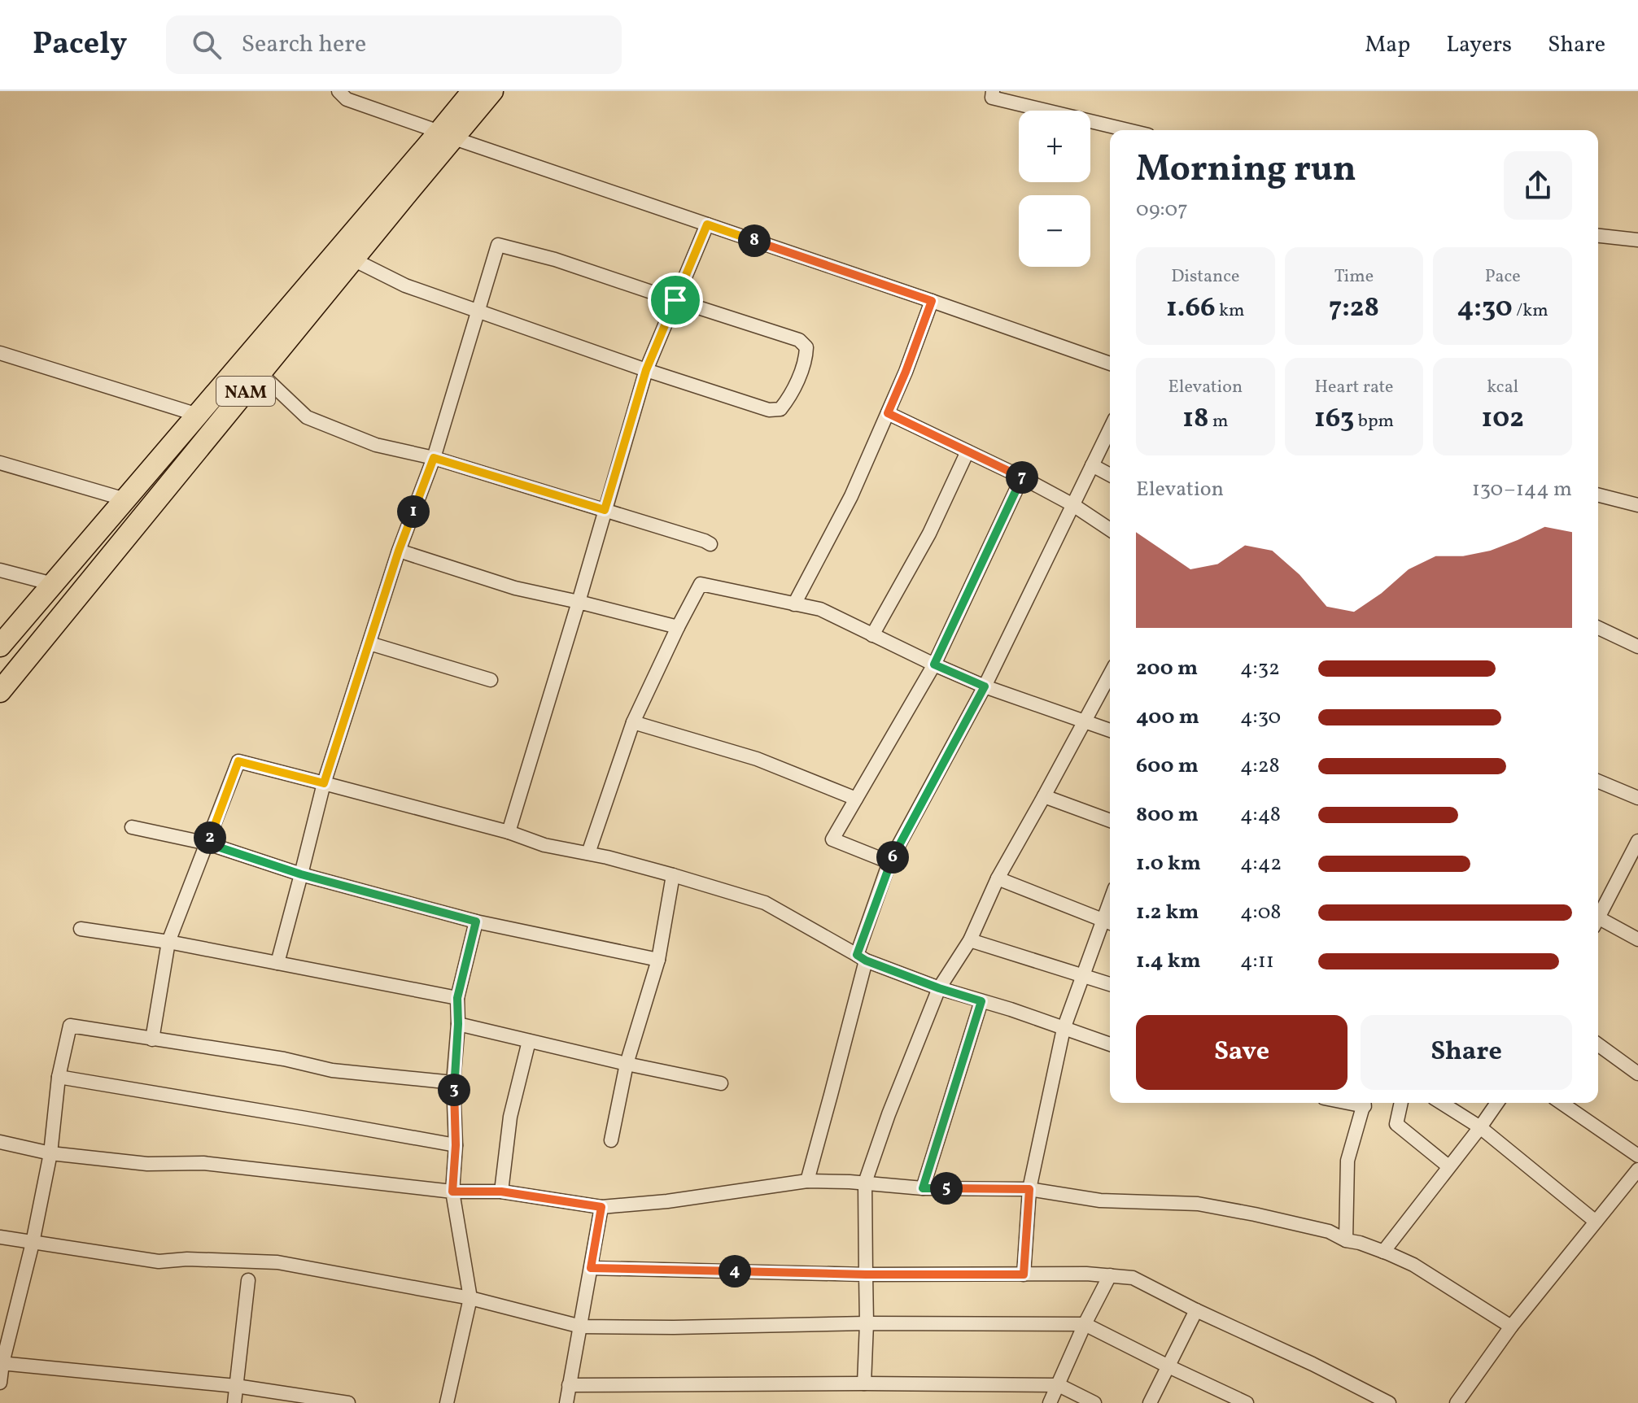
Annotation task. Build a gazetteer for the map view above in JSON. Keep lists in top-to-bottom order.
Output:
{
  "streets": {
    "highway": ["NAM"]
  },
  "page": {
    "header": "Pacely",
    "search": "Search here",
    "nav": ["Map", "Layers", "Share"],
    "map_buttons": ["+", "−"],
    "heading": ["Morning run", "09:07"],
    "pins": [
      "8",
      "7",
      "1",
      "2",
      "6",
      "3",
      "5",
      "4"
    ],
    "stats": [
      ["Distance", "1.66 km"],
      ["Time", "7:28"],
      ["Pace", "4:30 /km"],
      ["Elevation", "18 m"],
      ["Heart rate", "163 bpm"],
      ["kcal", "102"]
    ],
    "chart": ["Elevation", "130–144 m"],
    "list": [
      {
        "name": "200 m",
        "note": "4:32"
      },
      {
        "name": "400 m",
        "note": "4:30"
      },
      {
        "name": "600 m",
        "note": "4:28"
      },
      {
        "name": "800 m",
        "note": "4:48"
      },
      {
        "name": "1.0 km",
        "note": "4:42"
      },
      {
        "name": "1.2 km",
        "note": "4:08"
      },
      {
        "name": "1.4 km",
        "note": "4:11"
      }
    ],
    "buttons": ["Save", "Share"]
  }
}
